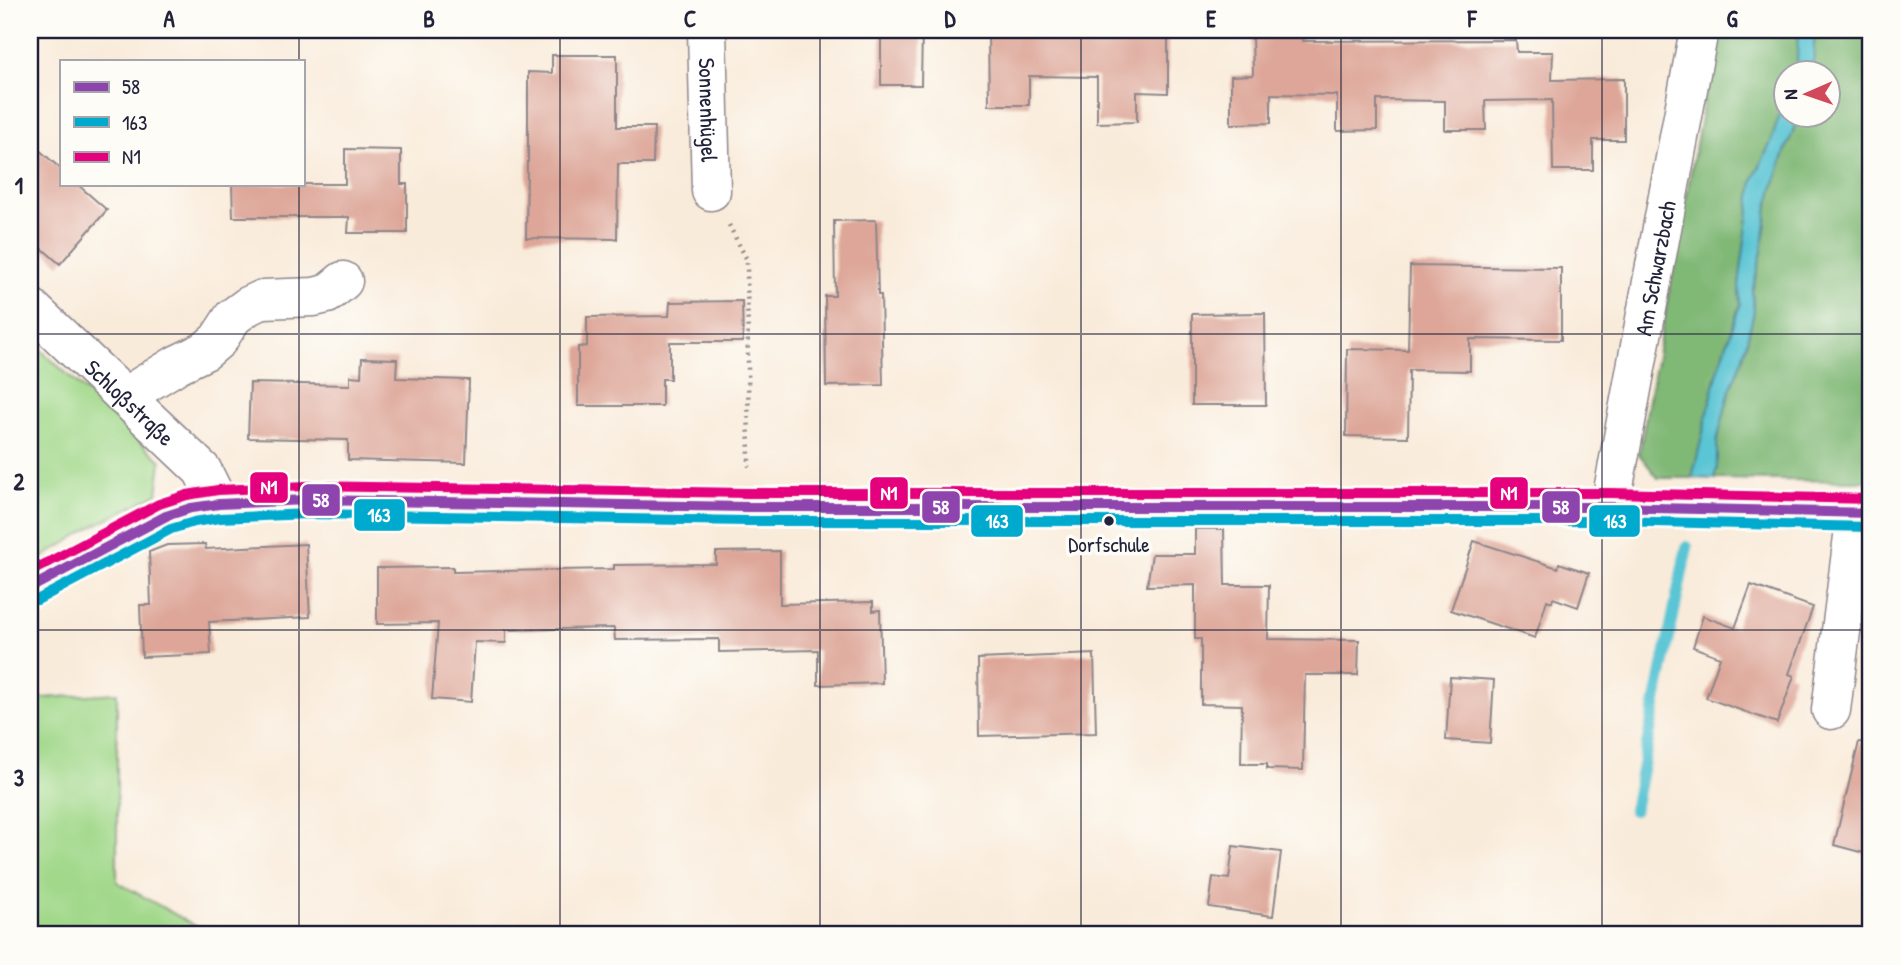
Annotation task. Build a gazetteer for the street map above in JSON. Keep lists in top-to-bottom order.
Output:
{
  "streets": {
    "street": ["Sonnenhügel", "Am Schwarzbach", "Schloßstraße"]
  },
  "places": ["Dorfschule"],
  "lines": ["transit line N1", "transit line 58", "transit line 163"],
  "legend": ["58", "163", "N1"],
  "north": "left",
  "grid": {
    "columns": [
      "A",
      "B",
      "C",
      "D",
      "E",
      "F",
      "G"
    ],
    "rows": ["1", "2", "3"]
  }
}
